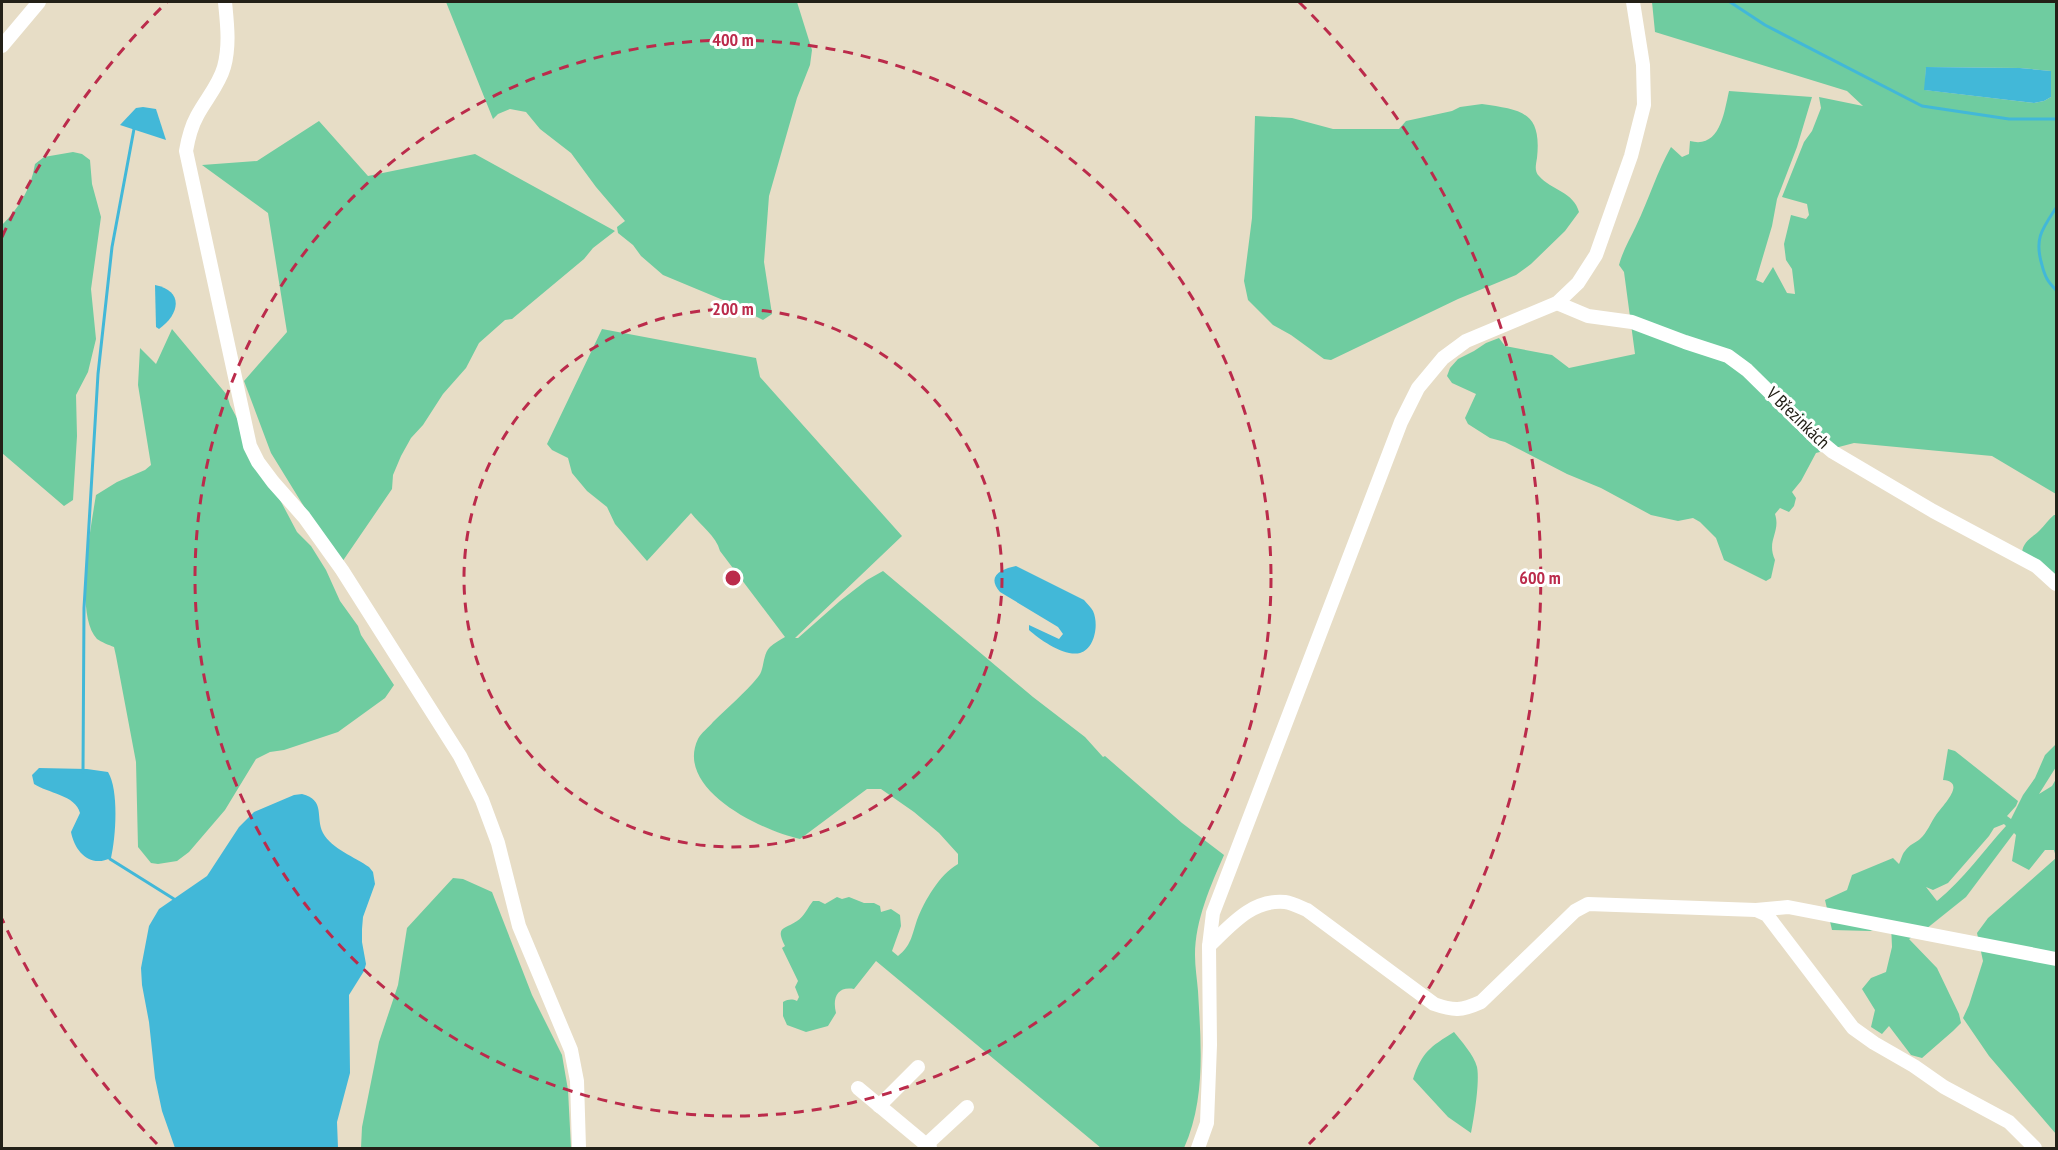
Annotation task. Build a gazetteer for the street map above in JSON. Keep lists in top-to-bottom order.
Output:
{
  "streets": {
    "street": ["V Březinkách"]
  },
  "rings": ["400 m", "200 m", "600 m"]
}
